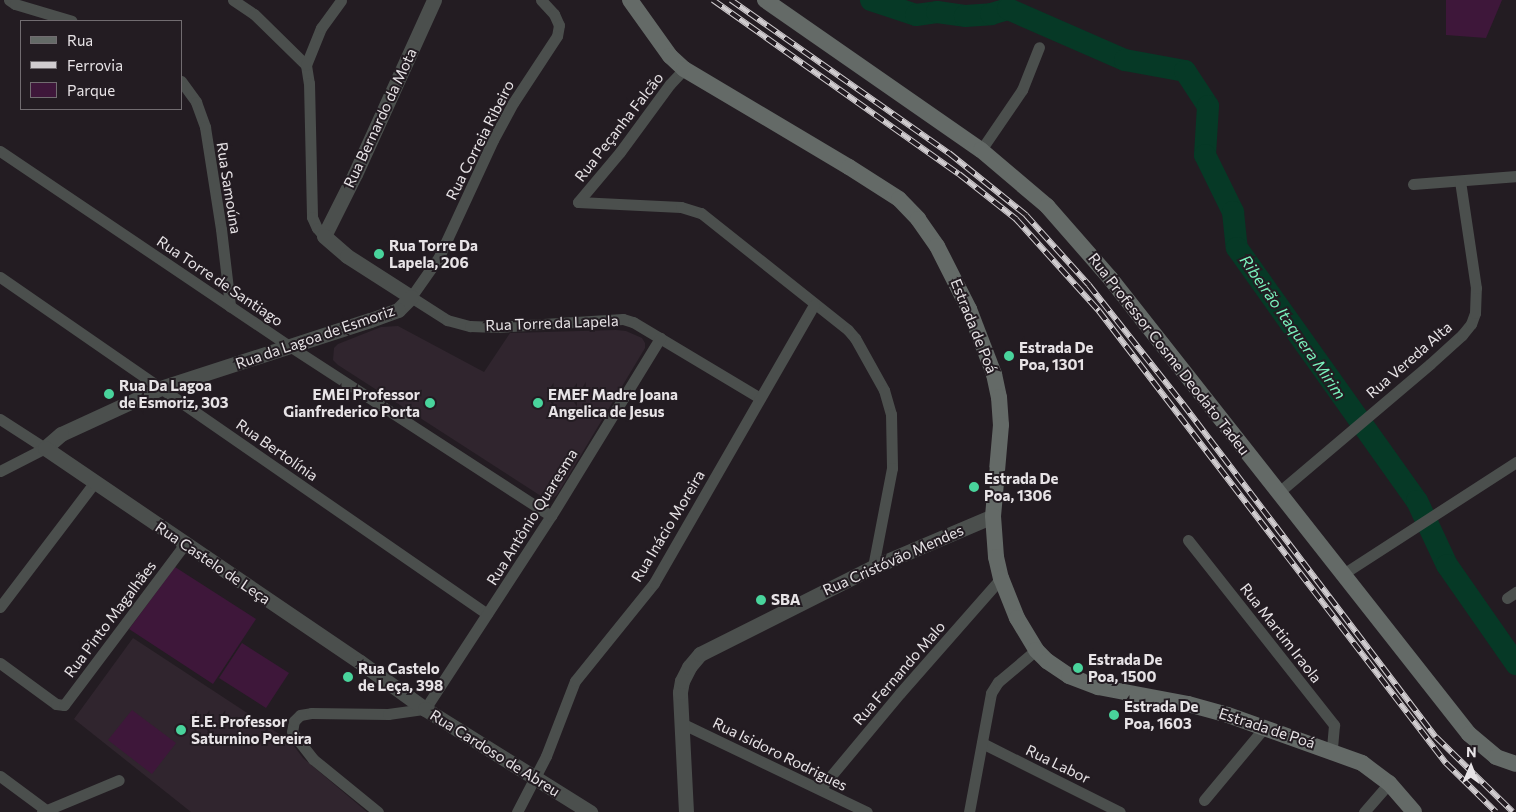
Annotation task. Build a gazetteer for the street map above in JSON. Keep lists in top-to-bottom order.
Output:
{
  "streets": {
    "main road": ["Estrada de Poá", "Rua Professor Cosme Deodato Tadeu"],
    "street": [
      "Rua Bernardo da Mota",
      "Rua Peçanha Falcão",
      "Rua Correia Ribeiro",
      "Rua Samoúna",
      "Rua Torre de Santiago",
      "Rua Torre da Lapela",
      "Rua da Lagoa de Esmoriz",
      "Rua Vereda Alta",
      "Rua Bertolínia",
      "Rua Antônio Quaresma",
      "Rua Inácio Moreira",
      "Rua Cristóvão Mendes",
      "Rua Castelo de Leça",
      "Rua Pinto Magalhães",
      "Rua Martim Iraola",
      "Rua Fernando Malo",
      "Rua Cardoso de Abreu",
      "Rua Isidoro Rodrigues",
      "Rua Labor"
    ]
  },
  "crossings": [
    ["Rua Bernardo da Mota", "Rua Torre da Lapela"],
    ["Rua Peçanha Falcão", "Estrada de Poá"],
    ["Rua Peçanha Falcão", "Rua Inácio Moreira"],
    ["Rua Correia Ribeiro", "Rua Torre da Lapela"],
    ["Rua Correia Ribeiro", "Rua da Lagoa de Esmoriz"],
    ["Rua Samoúna", "Rua Torre de Santiago"],
    ["Rua Torre de Santiago", "Rua da Lagoa de Esmoriz"],
    ["Rua Torre de Santiago", "Rua Antônio Quaresma"],
    ["Rua Torre da Lapela", "Rua da Lagoa de Esmoriz"],
    ["Rua Torre da Lapela", "Rua Antônio Quaresma"],
    ["Rua Torre da Lapela", "Rua Inácio Moreira"],
    ["Estrada de Poá", "Rua Cristóvão Mendes"],
    ["Estrada de Poá", "Rua Martim Iraola"],
    ["Estrada de Poá", "Rua Fernando Malo"],
    ["Rua da Lagoa de Esmoriz", "Rua Bertolínia"],
    ["Rua da Lagoa de Esmoriz", "Rua Castelo de Leça"],
    ["Rua Professor Cosme Deodato Tadeu", "Rua Vereda Alta"],
    ["Rua Bertolínia", "Rua Antônio Quaresma"],
    ["Rua Antônio Quaresma", "Rua Castelo de Leça"],
    ["Rua Antônio Quaresma", "Rua Cardoso de Abreu"],
    ["Rua Inácio Moreira", "Rua Cardoso de Abreu"],
    ["Rua Cristóvão Mendes", "Rua Isidoro Rodrigues"],
    ["Rua Castelo de Leça", "Rua Pinto Magalhães"],
    ["Rua Castelo de Leça", "Rua Cardoso de Abreu"],
    ["Rua Fernando Malo", "Rua Isidoro Rodrigues"]
  ],
  "water": ["Ribeirão Itaquera Mirim"],
  "places": [
    "Rua Torre Da Lapela, 206",
    "Estrada De Poa, 1301",
    "Rua Da Lagoa de Esmoriz, 303",
    "EMEI Professor Gianfrederico Porta",
    "EMEF Madre Joana Angelica de Jesus",
    "Estrada De Poa, 1306",
    "SBA",
    "Estrada De Poa, 1500",
    "Rua Castelo de Leça, 398",
    "Estrada De Poa, 1603",
    "E.E. Professor Saturnino Pereira"
  ],
  "legend": ["Rua", "Ferrovia", "Parque"],
  "north": "top"
}
